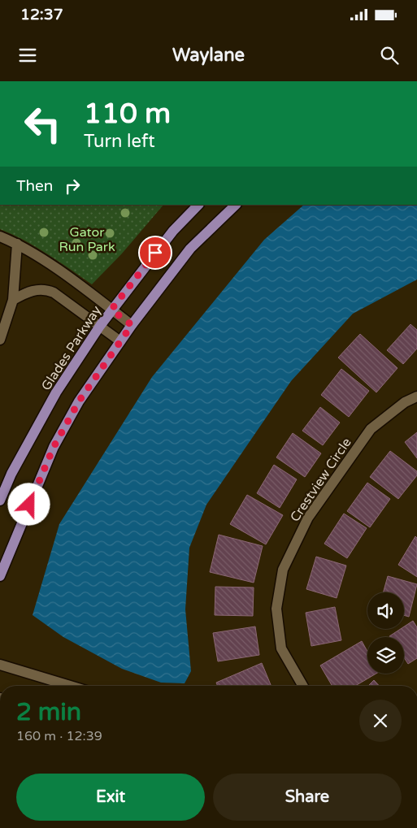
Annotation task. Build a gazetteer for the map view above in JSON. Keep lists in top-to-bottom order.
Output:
{
  "streets": {
    "main road": ["Glades Parkway"],
    "street": ["Crestview Circle"]
  },
  "parks": ["Gator Run Park"],
  "page": {
    "status": "12:37",
    "header": "Waylane",
    "turn": ["110 m", "Turn left"],
    "then": "Then",
    "heading": ["2 min", "160 m · 12:39"],
    "buttons": ["Exit", "Share"]
  }
}
